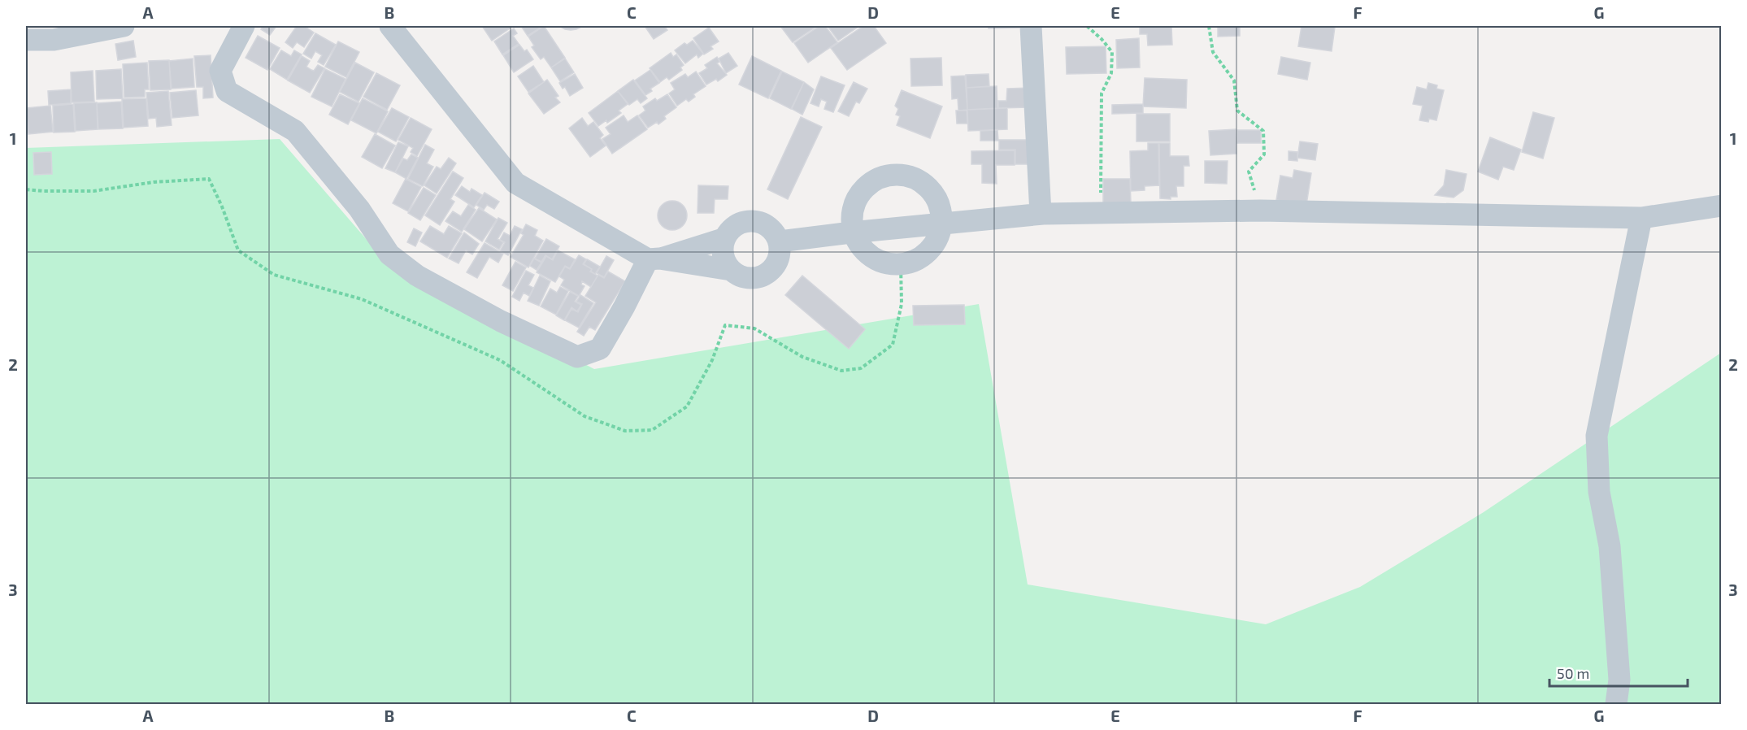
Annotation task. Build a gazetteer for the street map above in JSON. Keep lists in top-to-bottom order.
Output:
{
  "scale_bar": "50 m",
  "grid": {
    "columns": [
      "A",
      "B",
      "C",
      "D",
      "E",
      "F",
      "G"
    ],
    "rows": ["1", "2", "3"]
  }
}
